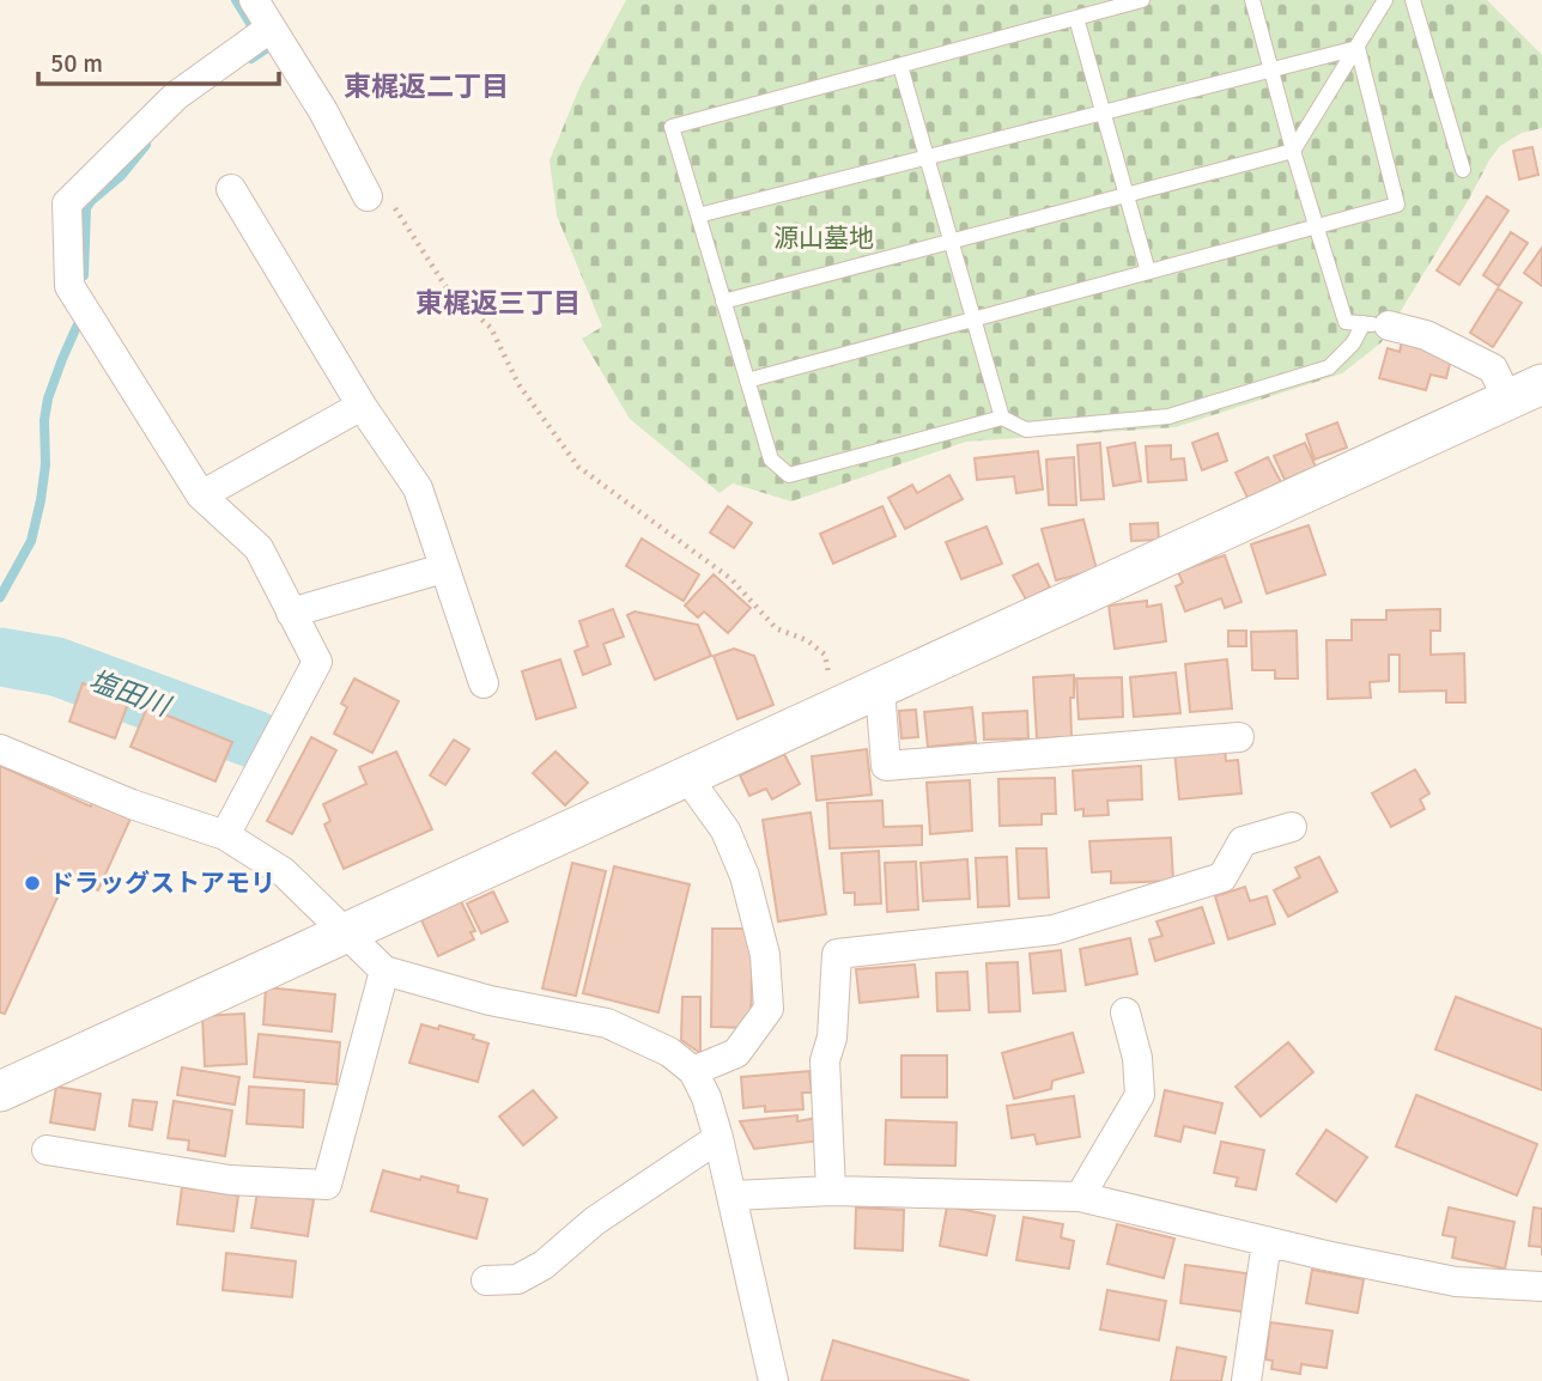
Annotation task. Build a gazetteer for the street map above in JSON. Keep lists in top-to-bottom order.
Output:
{
  "districts": ["東梶返二丁目", "東梶返三丁目"],
  "water": ["塩田川"],
  "parks": ["源山墓地"],
  "places": ["ドラッグストアモリ"],
  "scale_bar": "50 m"
}
